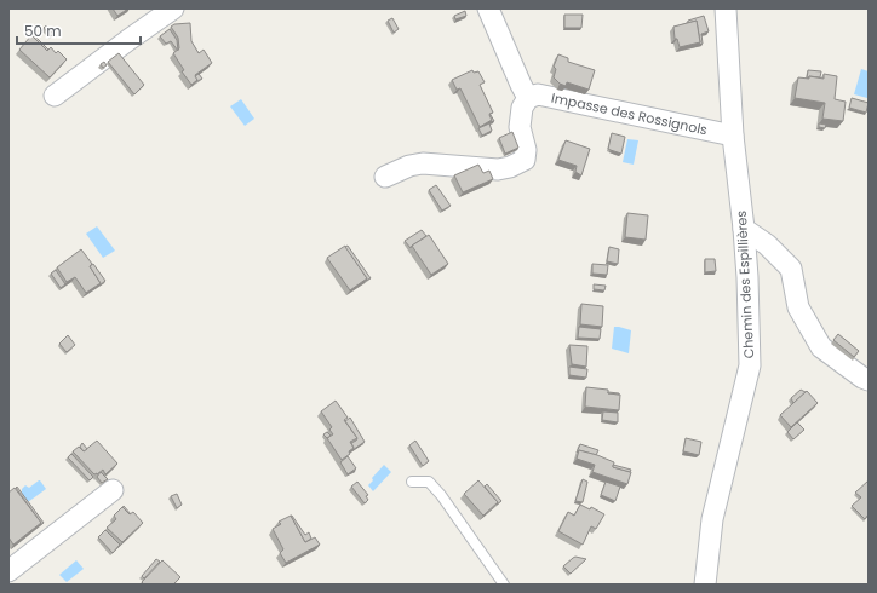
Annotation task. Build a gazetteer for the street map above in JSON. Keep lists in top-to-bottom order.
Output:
{
  "streets": {
    "street": ["Impasse des Rossignols", "Chemin des Espillières"]
  },
  "crossings": [
    ["Impasse des Rossignols", "Chemin des Espillières"]
  ],
  "scale_bar": "50 m"
}
